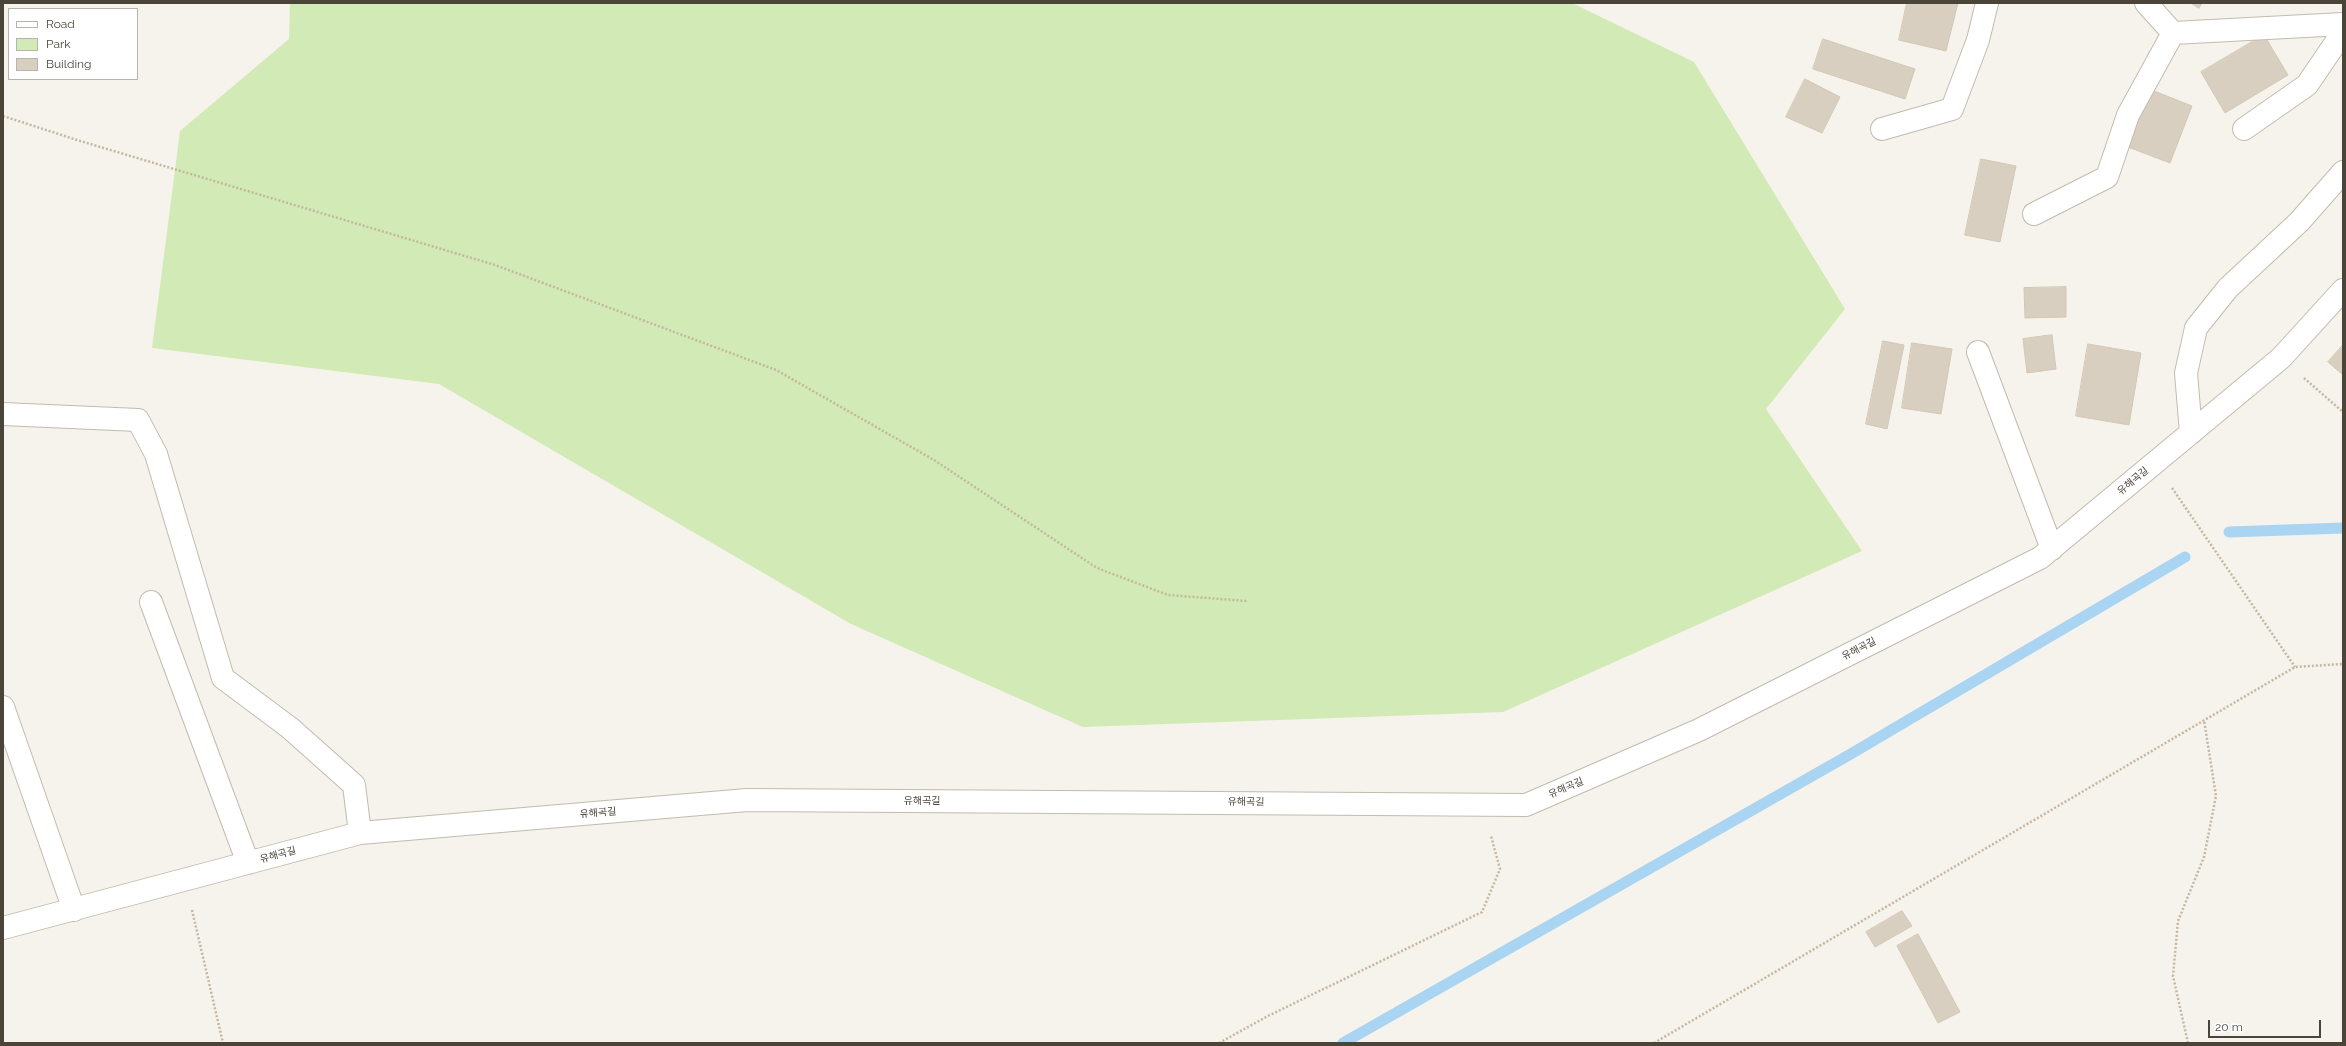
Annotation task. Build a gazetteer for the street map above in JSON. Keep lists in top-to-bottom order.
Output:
{
  "streets": {
    "street": ["유해곡길"]
  },
  "legend": ["Road", "Park", "Building"],
  "scale_bar": "20 m"
}
